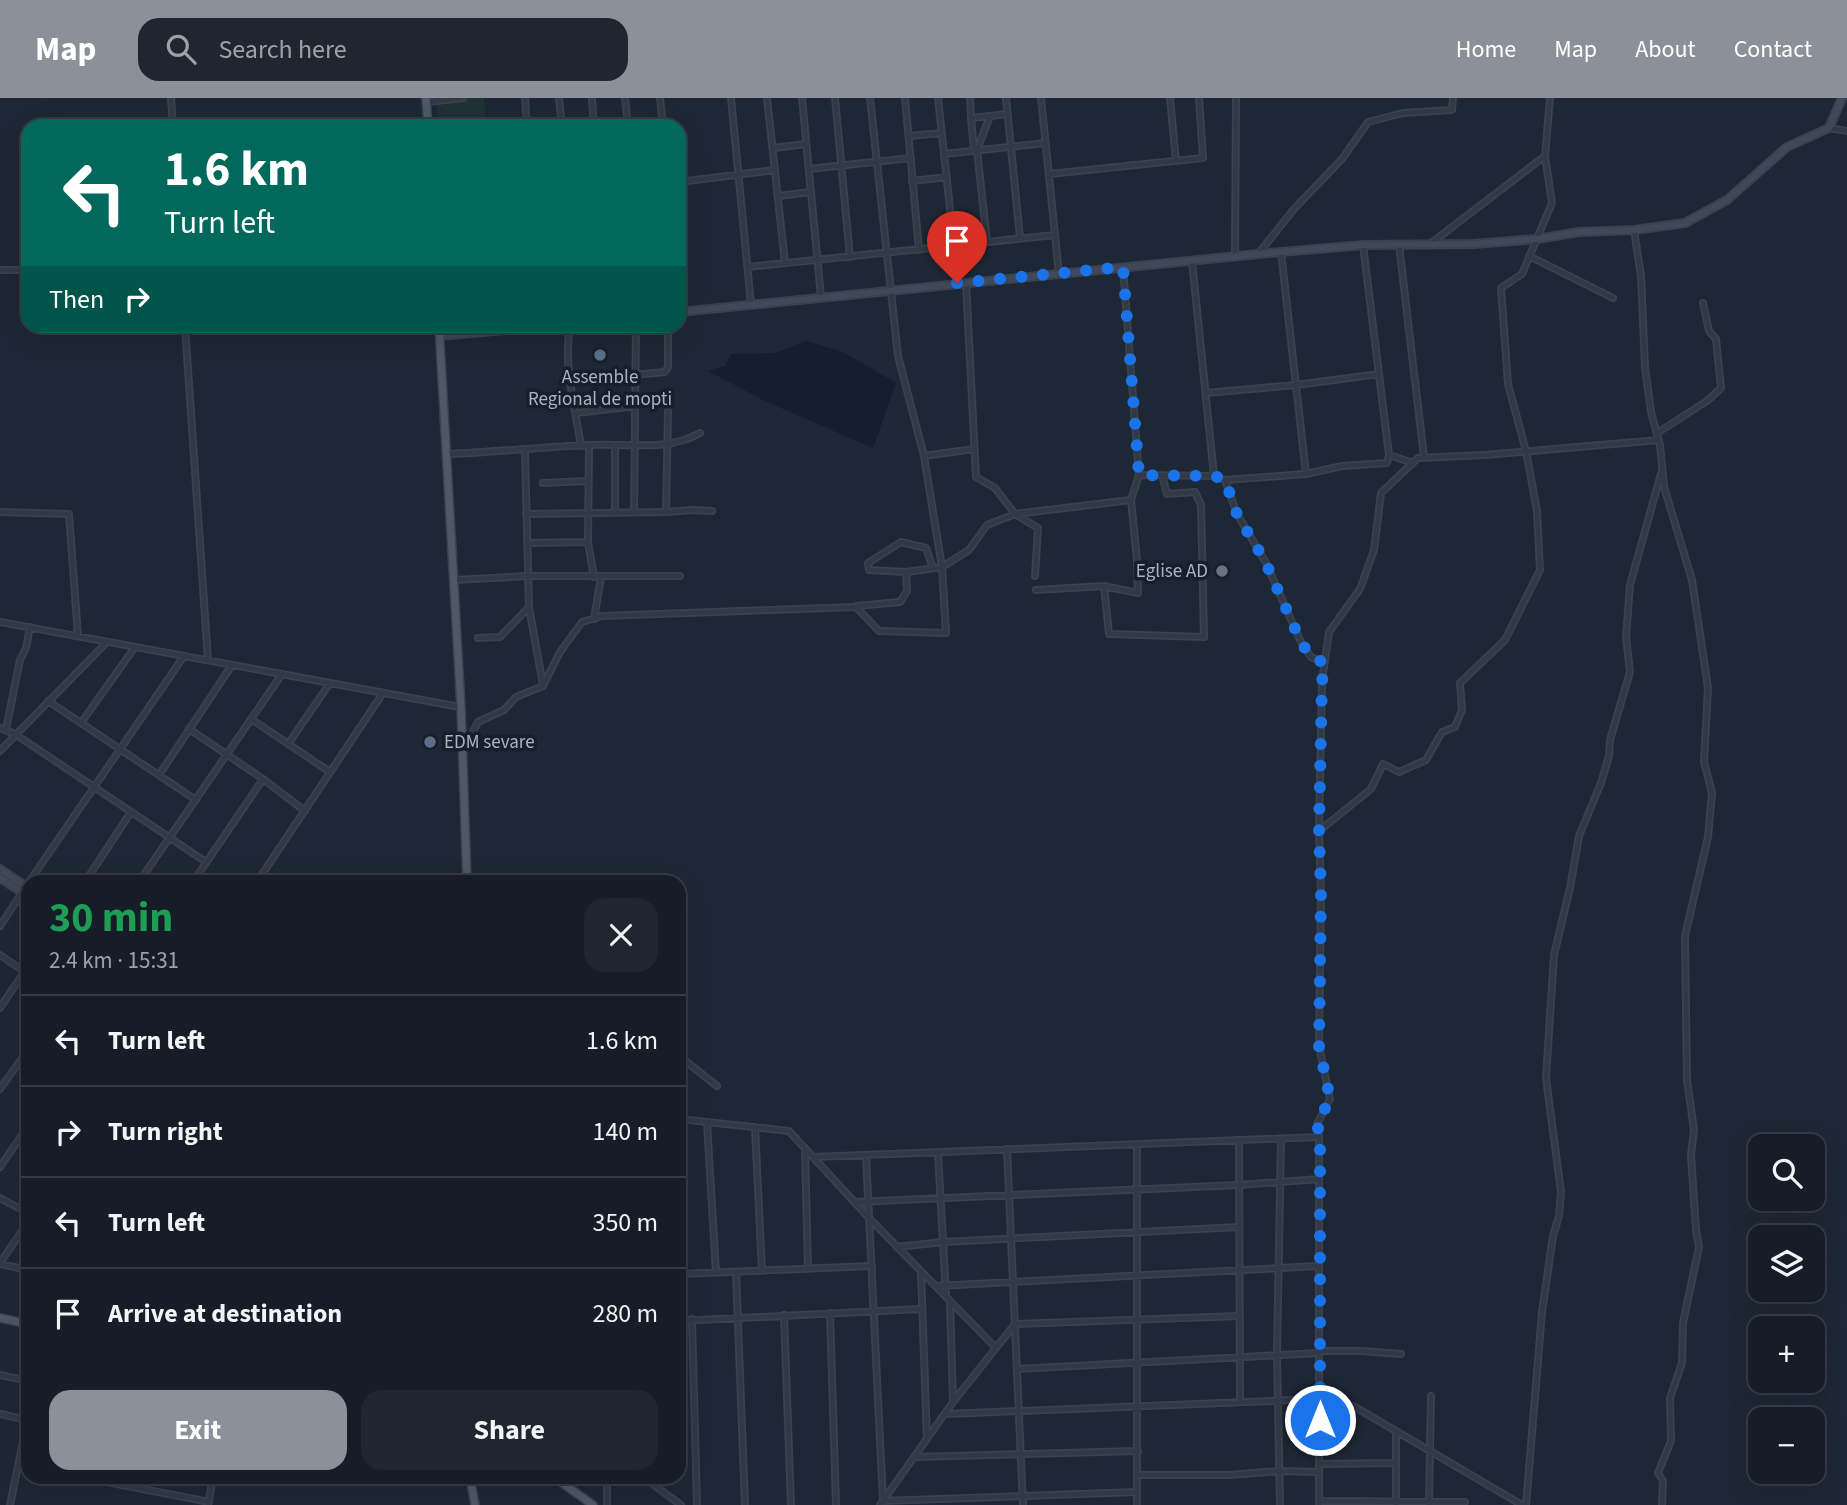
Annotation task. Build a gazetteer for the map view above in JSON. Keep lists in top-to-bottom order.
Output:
{
  "places": ["Assemble Regional de mopti", "Eglise AD", "EDM sevare"],
  "page": {
    "header": "Map",
    "search": "Search here",
    "nav": [
      "Home",
      "Map",
      "About",
      "Contact"
    ],
    "turn": ["1.6 km", "Turn left"],
    "then": "Then",
    "heading": ["30 min", "2.4 km · 15:31"],
    "list": [
      {
        "name": "Turn left",
        "value": "1.6 km"
      },
      {
        "name": "Turn right",
        "value": "140 m"
      },
      {
        "name": "Turn left",
        "value": "350 m"
      },
      {
        "name": "Arrive at destination",
        "value": "280 m"
      }
    ],
    "map_buttons": ["+", "−"],
    "buttons": ["Exit", "Share"]
  }
}
